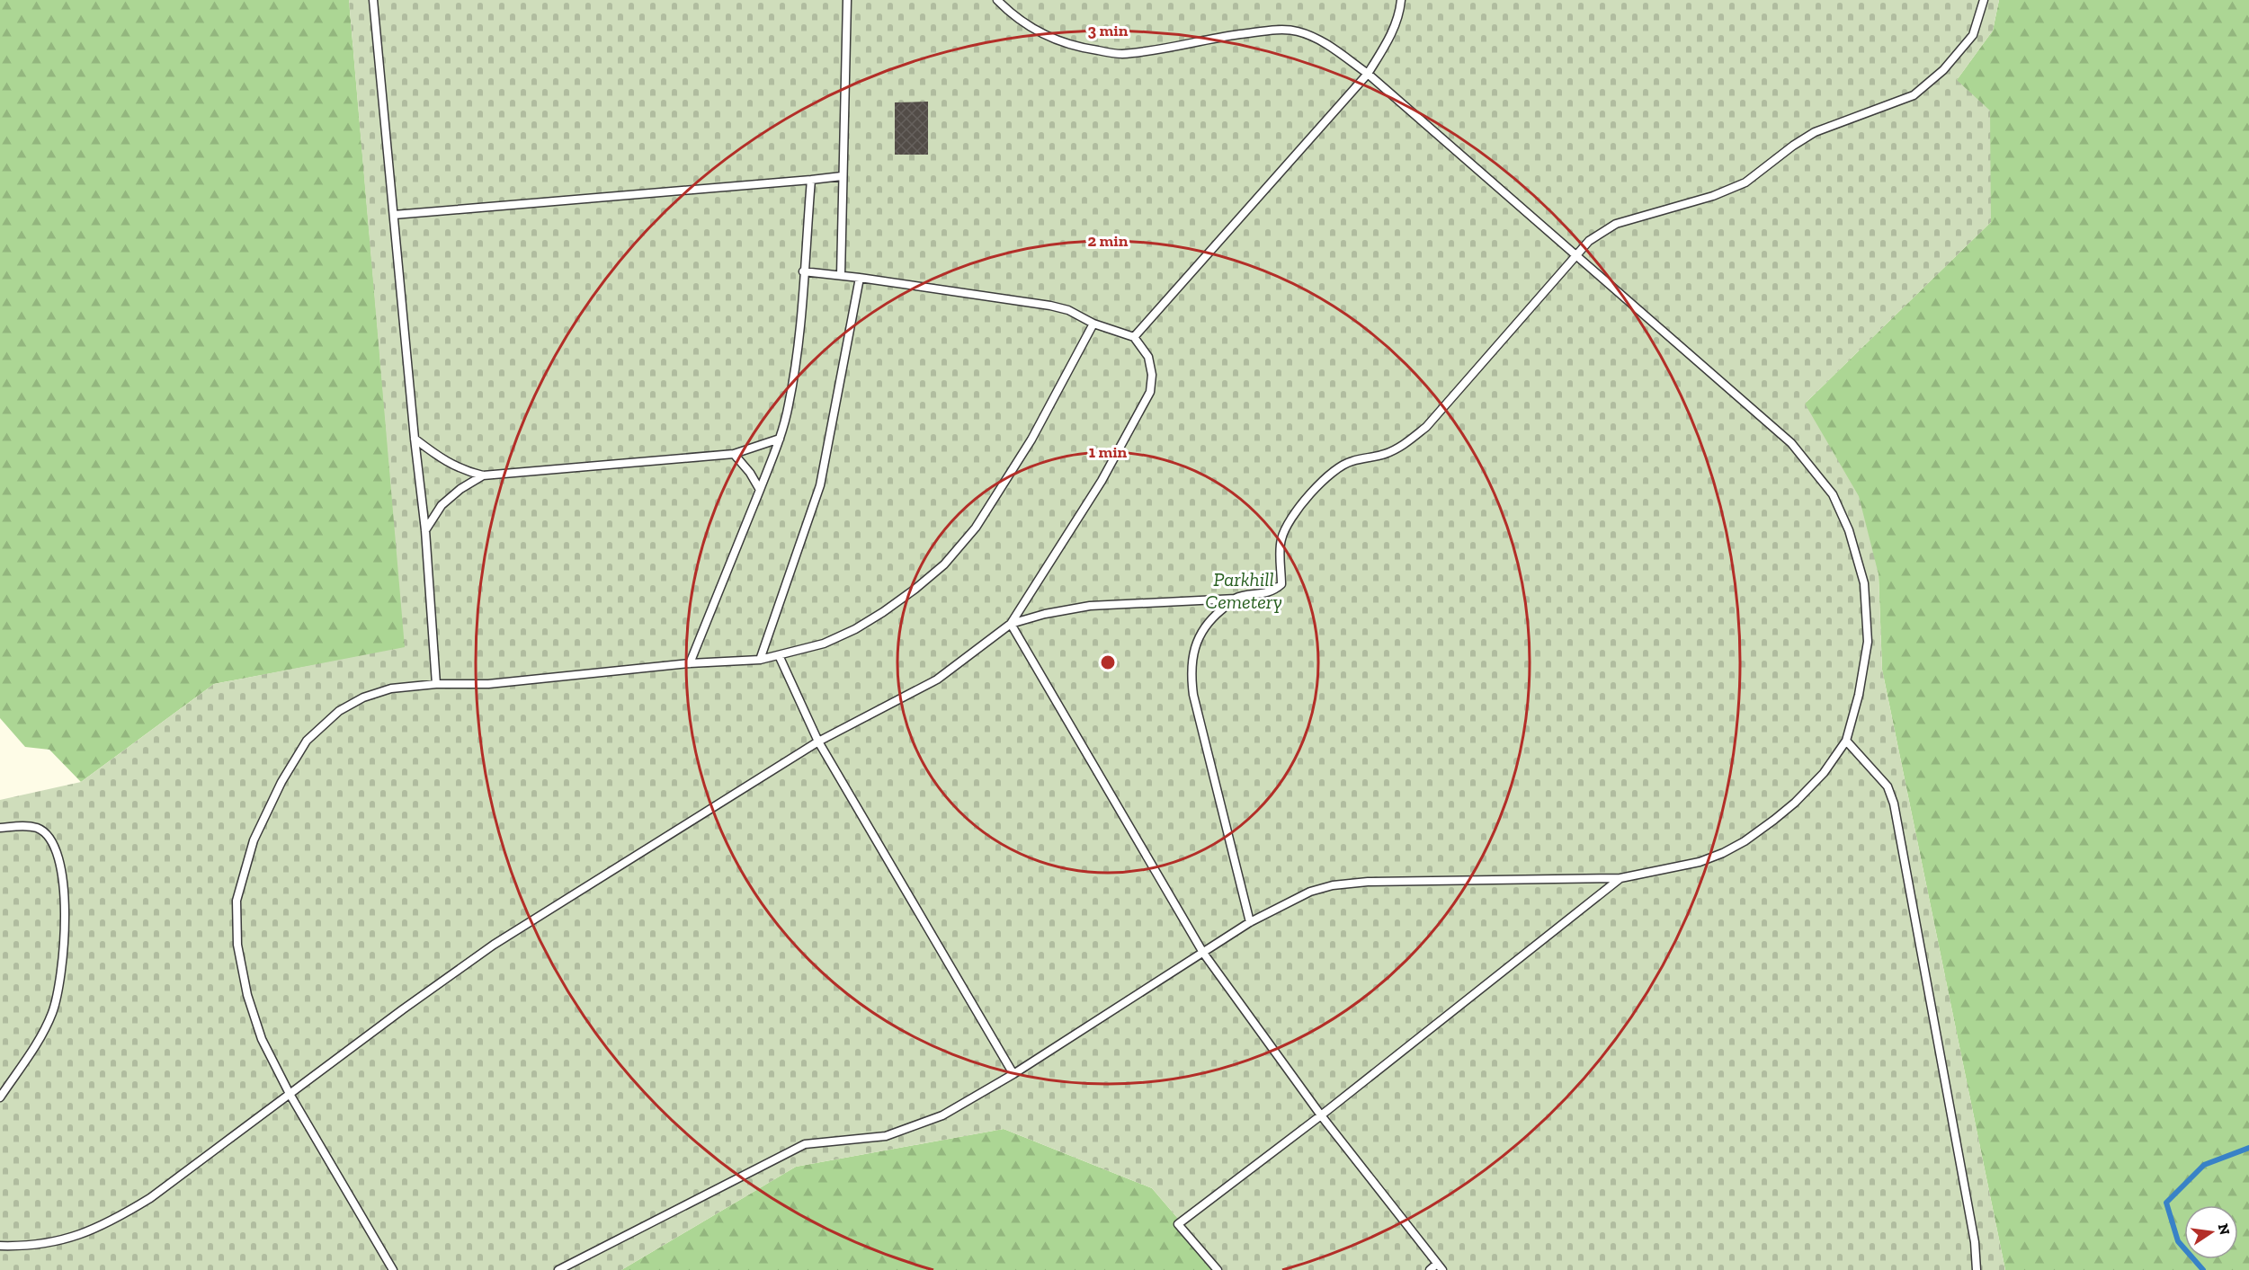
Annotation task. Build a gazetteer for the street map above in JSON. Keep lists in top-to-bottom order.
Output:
{
  "parks": ["Parkhill Cemetery"],
  "north": "right",
  "rings": ["3 min", "2 min", "1 min"]
}
